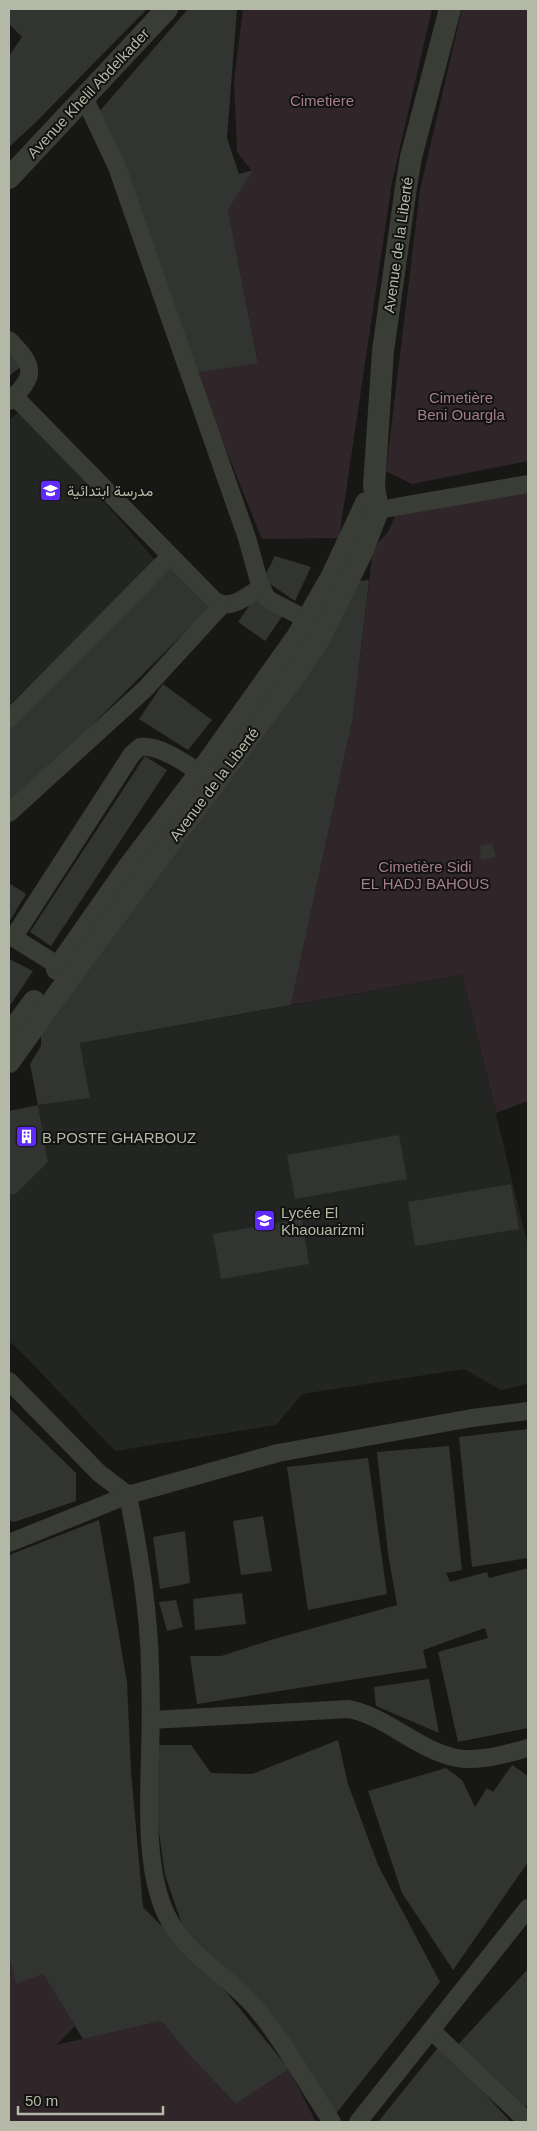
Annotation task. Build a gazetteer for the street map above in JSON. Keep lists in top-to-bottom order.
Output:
{
  "streets": {
    "street": ["Avenue Khelil Abdelkader", "Avenue de la Liberté"]
  },
  "parks": ["Cimetiere", "Cimetière Beni Ouargla", "Cimetière Sidi EL HADJ BAHOUS"],
  "places": {
    "school or university": ["مدرسة ابتدائية", "Lycée El Khaouarizmi"],
    "building": ["B.POSTE GHARBOUZ"]
  },
  "scale_bar": "50 m"
}
